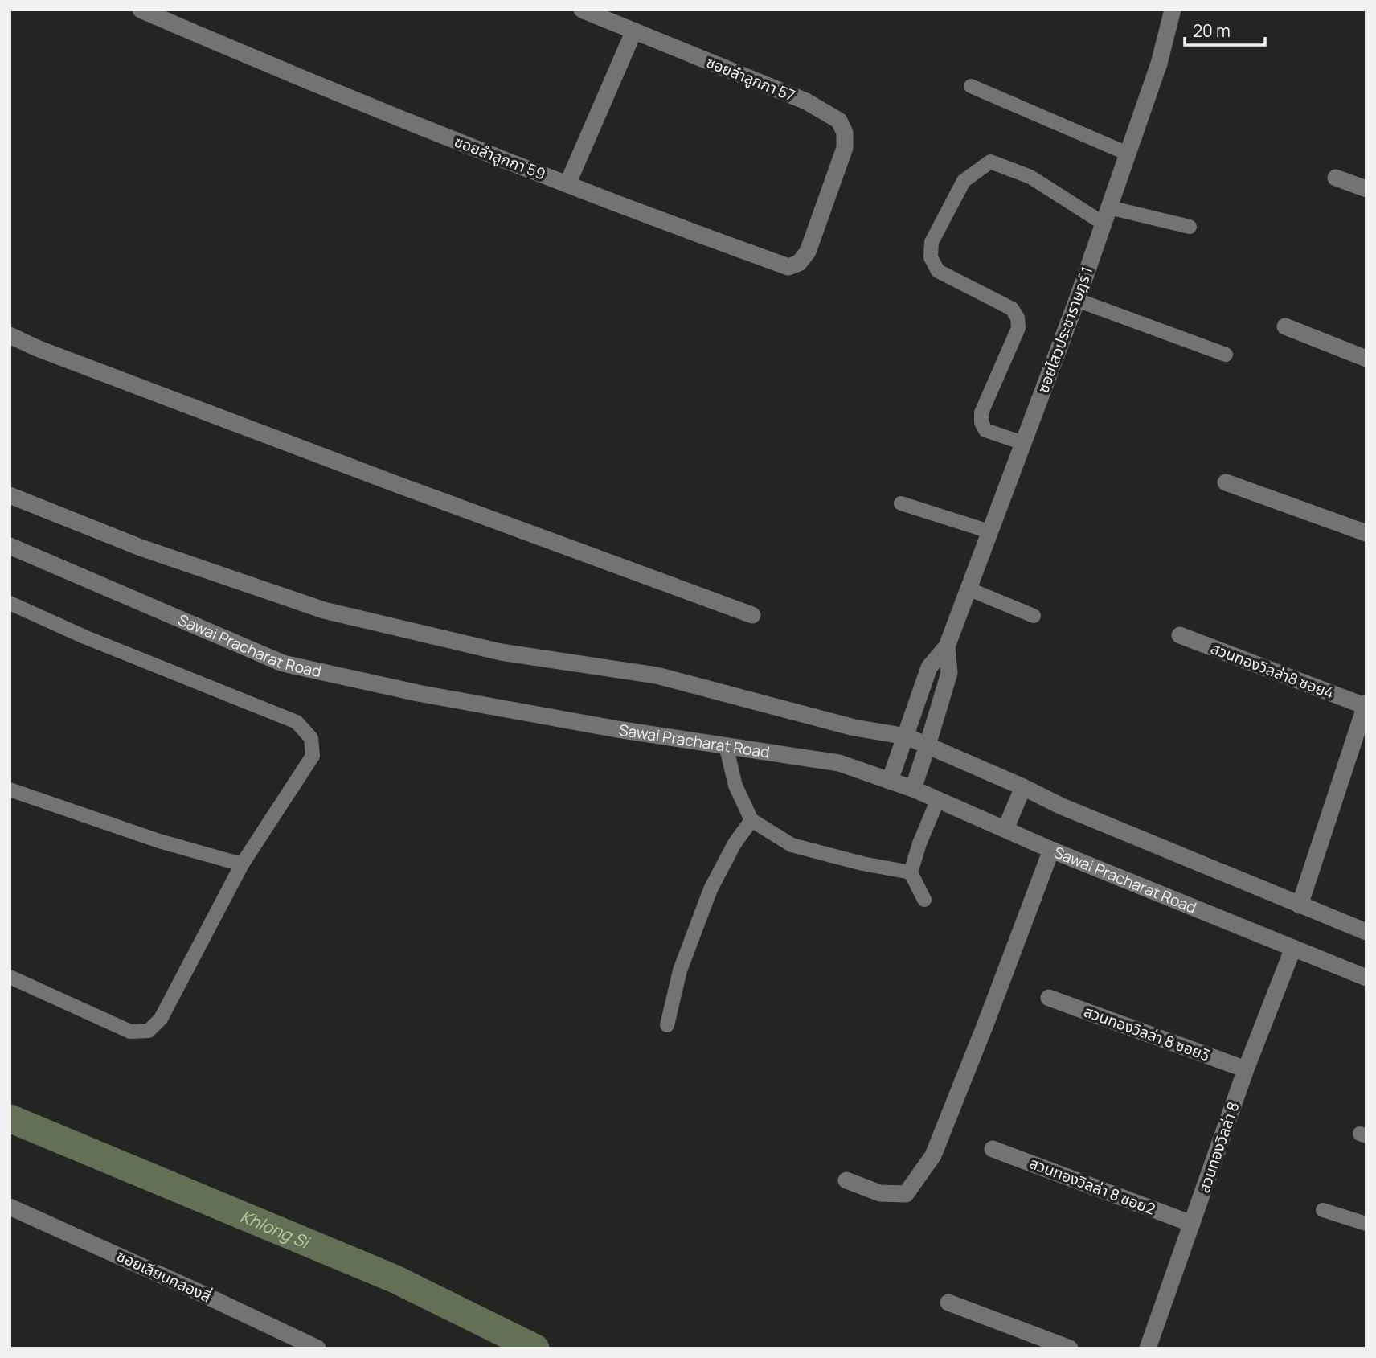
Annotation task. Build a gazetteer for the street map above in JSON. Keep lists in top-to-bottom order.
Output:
{
  "streets": {
    "street": [
      "ซอยลำลูกกา 57",
      "ซอยลำลูกกา 59",
      "ซอยไสวประชาราษฎร์ 1",
      "Sawai Pracharat Road",
      "สวนทองวิลล่า8 ซอย4",
      "สวนทองวิลล่า 8 ซอย3",
      "สวนทองวิลล่า 8",
      "สวนทองวิลล่า 8 ซอย2",
      "ซอยเลียบคลองสี่"
    ]
  },
  "crossings": [
    ["ซอยลำลูกกา 57", "ซอยลำลูกกา 59"],
    ["Sawai Pracharat Road", "สวนทองวิลล่า 8"],
    ["สวนทองวิลล่า 8 ซอย3", "สวนทองวิลล่า 8"],
    ["สวนทองวิลล่า 8", "สวนทองวิลล่า 8 ซอย2"]
  ],
  "water": ["Khlong Si"],
  "scale_bar": "20 m"
}
